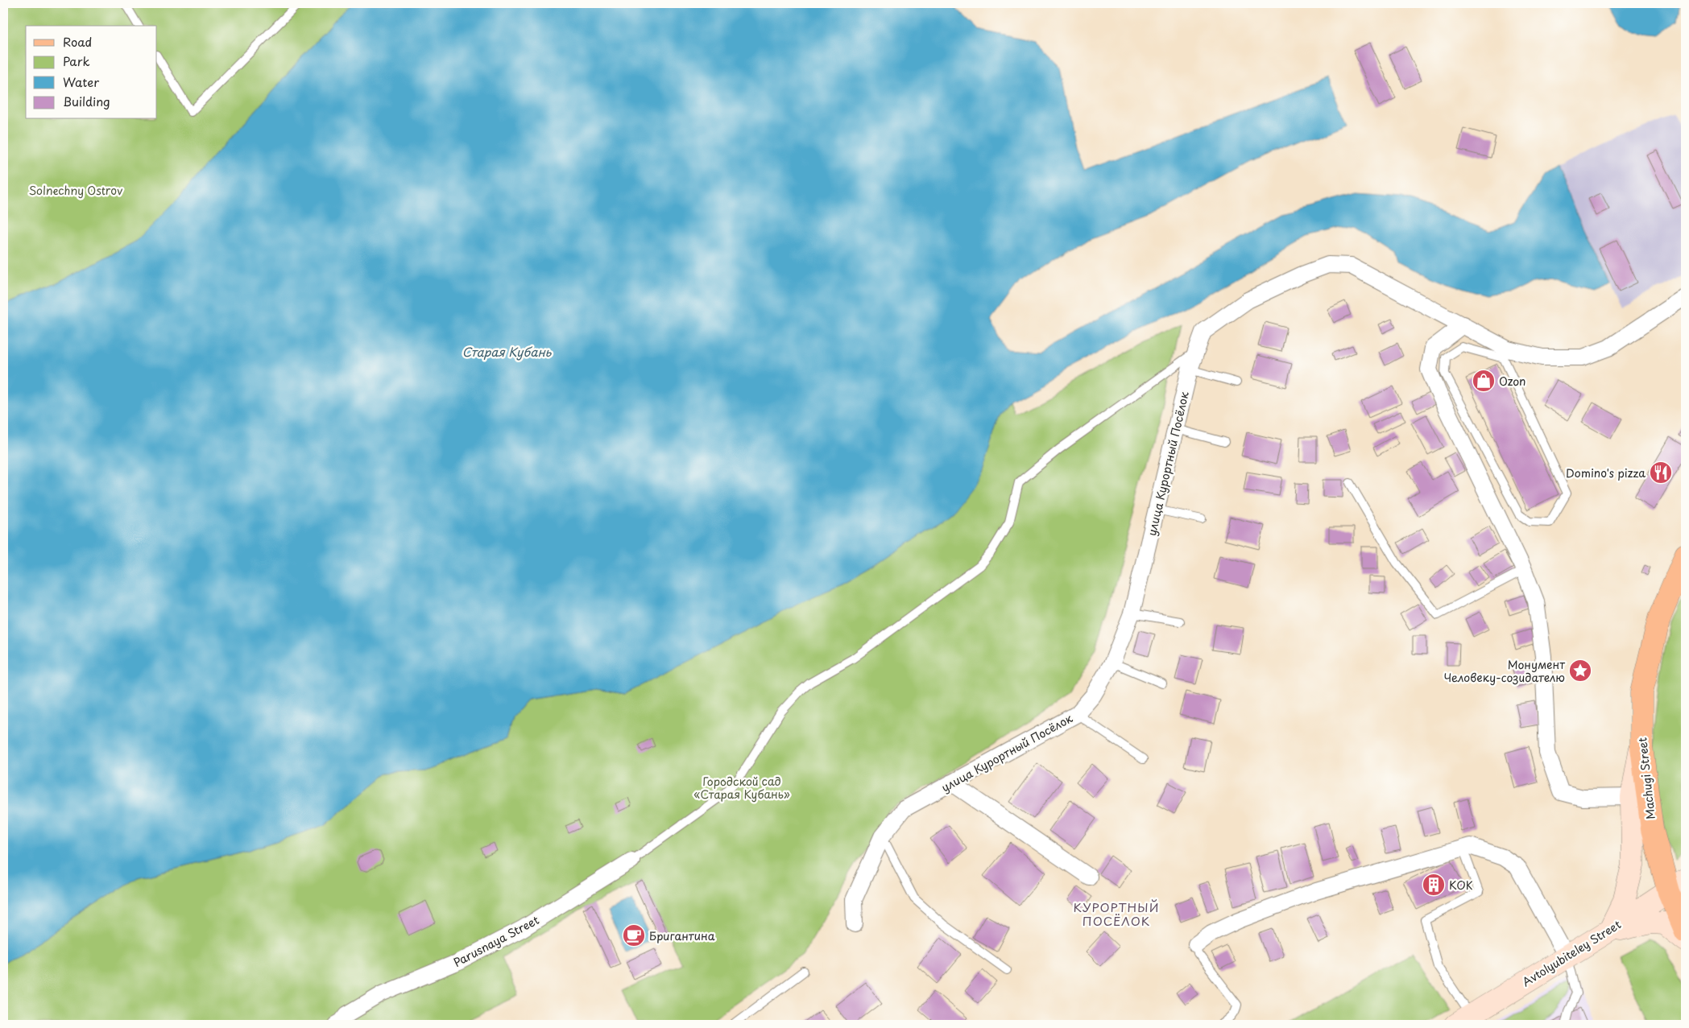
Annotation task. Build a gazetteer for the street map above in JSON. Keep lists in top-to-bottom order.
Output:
{
  "streets": {
    "main road": ["Machugi Street"],
    "street": ["улица Курортный Посёлок", "Parusnaya Street", "Avtolyubiteley Street"]
  },
  "crossings": [
    ["Machugi Street", "Avtolyubiteley Street"]
  ],
  "districts": ["КУРОРТНЫЙ ПОСЁЛОК"],
  "water": ["Старая Кубань"],
  "parks": ["Solnechny Ostrov", "Городской сад «Старая Кубань»"],
  "places": {
    "shop": ["Ozon"],
    "restaurant": ["Domino's pizza"],
    "place": ["Монумент Человеку-созидателю"],
    "building": ["КОК"],
    "cafe": ["Бригантина"]
  },
  "legend": [
    "Road",
    "Park",
    "Water",
    "Building"
  ]
}
